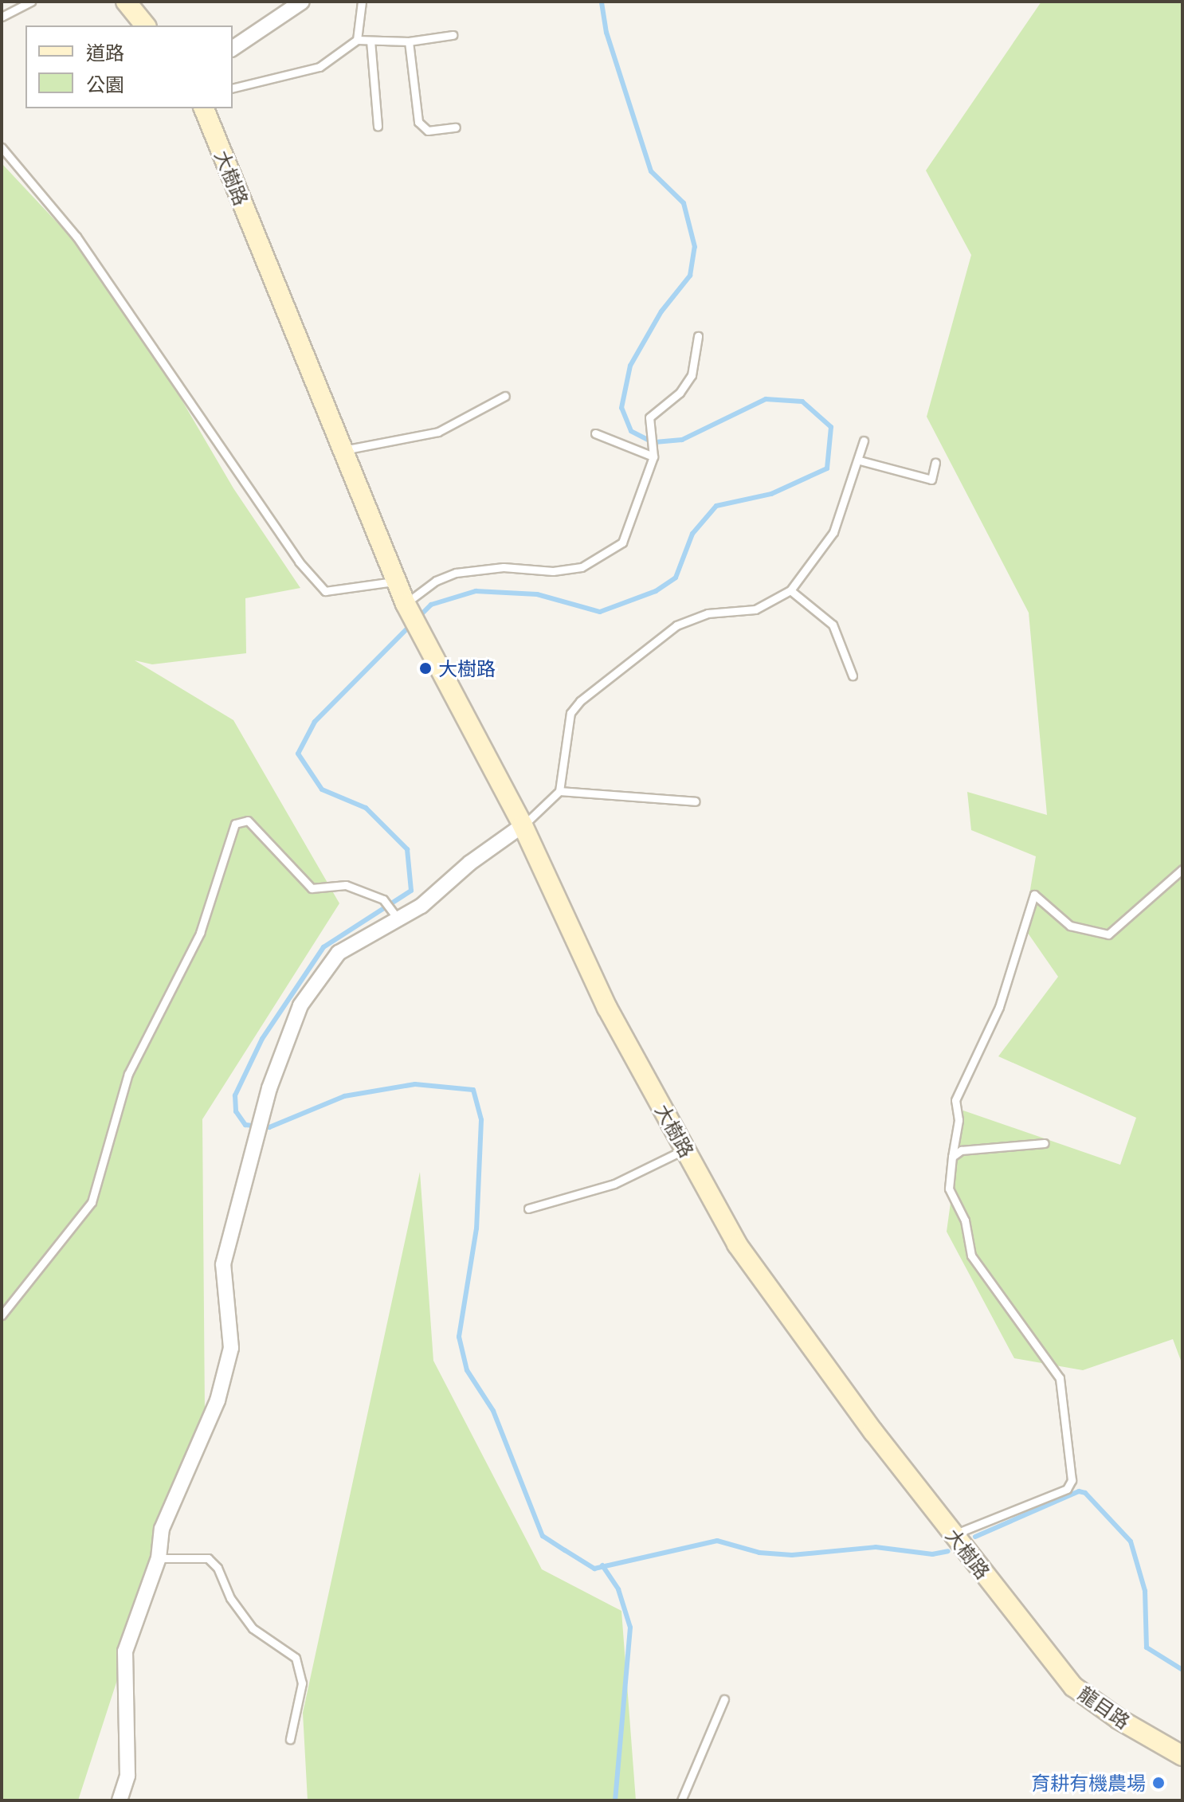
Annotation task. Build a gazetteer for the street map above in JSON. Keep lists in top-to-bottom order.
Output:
{
  "streets": {
    "street": ["大樹路", "龍目路"]
  },
  "crossings": [
    ["大樹路", "龍目路"]
  ],
  "places": ["大樹路", "育耕有機農場"],
  "legend": ["道路", "公園"]
}
